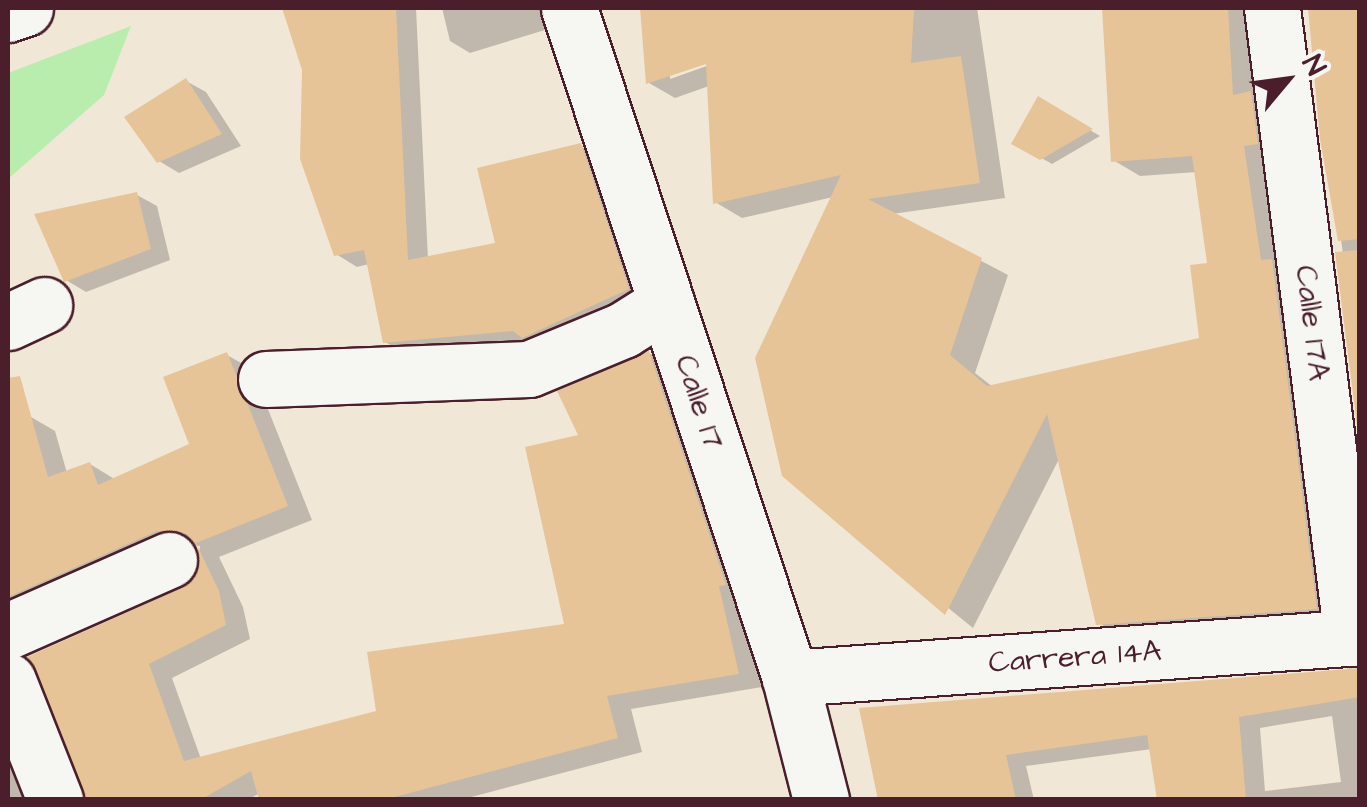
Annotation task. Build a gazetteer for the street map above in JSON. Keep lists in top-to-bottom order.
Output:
{
  "streets": {
    "street": ["Calle 17A", "Calle 17", "Carrera 14A"]
  },
  "crossings": [
    ["Calle 17A", "Carrera 14A"],
    ["Calle 17", "Carrera 14A"]
  ],
  "north": "top right"
}
